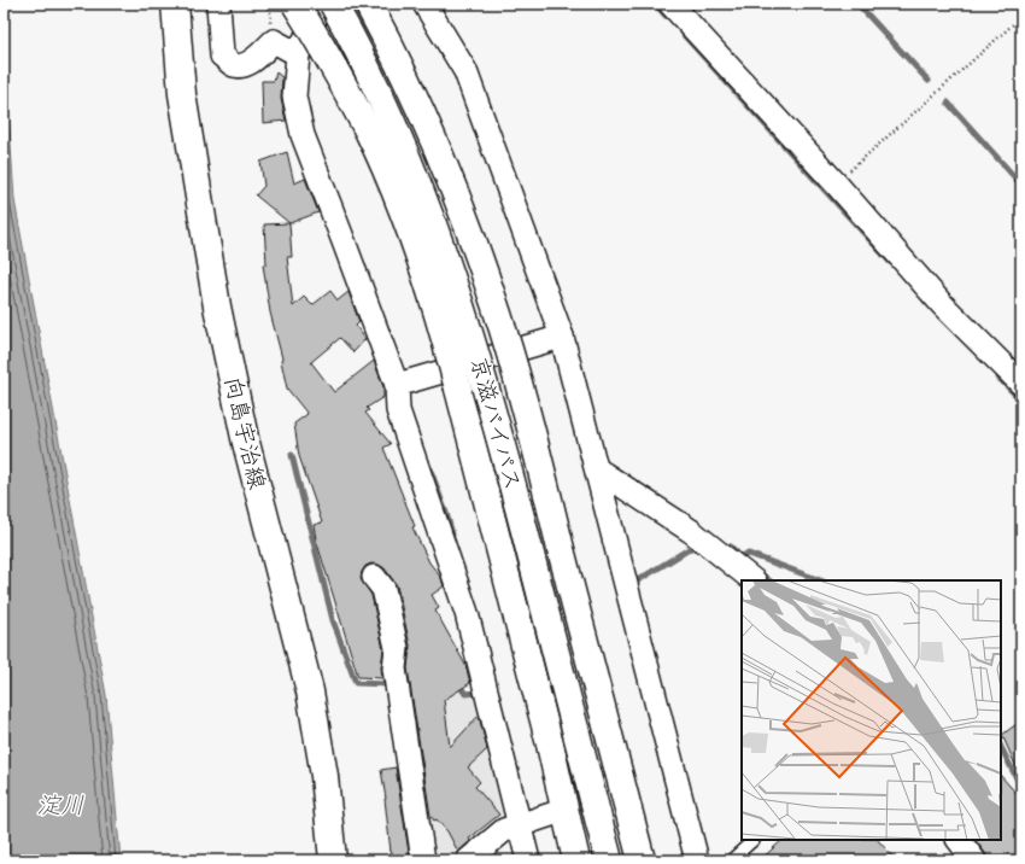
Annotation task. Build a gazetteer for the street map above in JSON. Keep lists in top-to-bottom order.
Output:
{
  "streets": {
    "main road": ["京滋バイパス", "向島宇治線"]
  },
  "water": ["淀川"]
}
